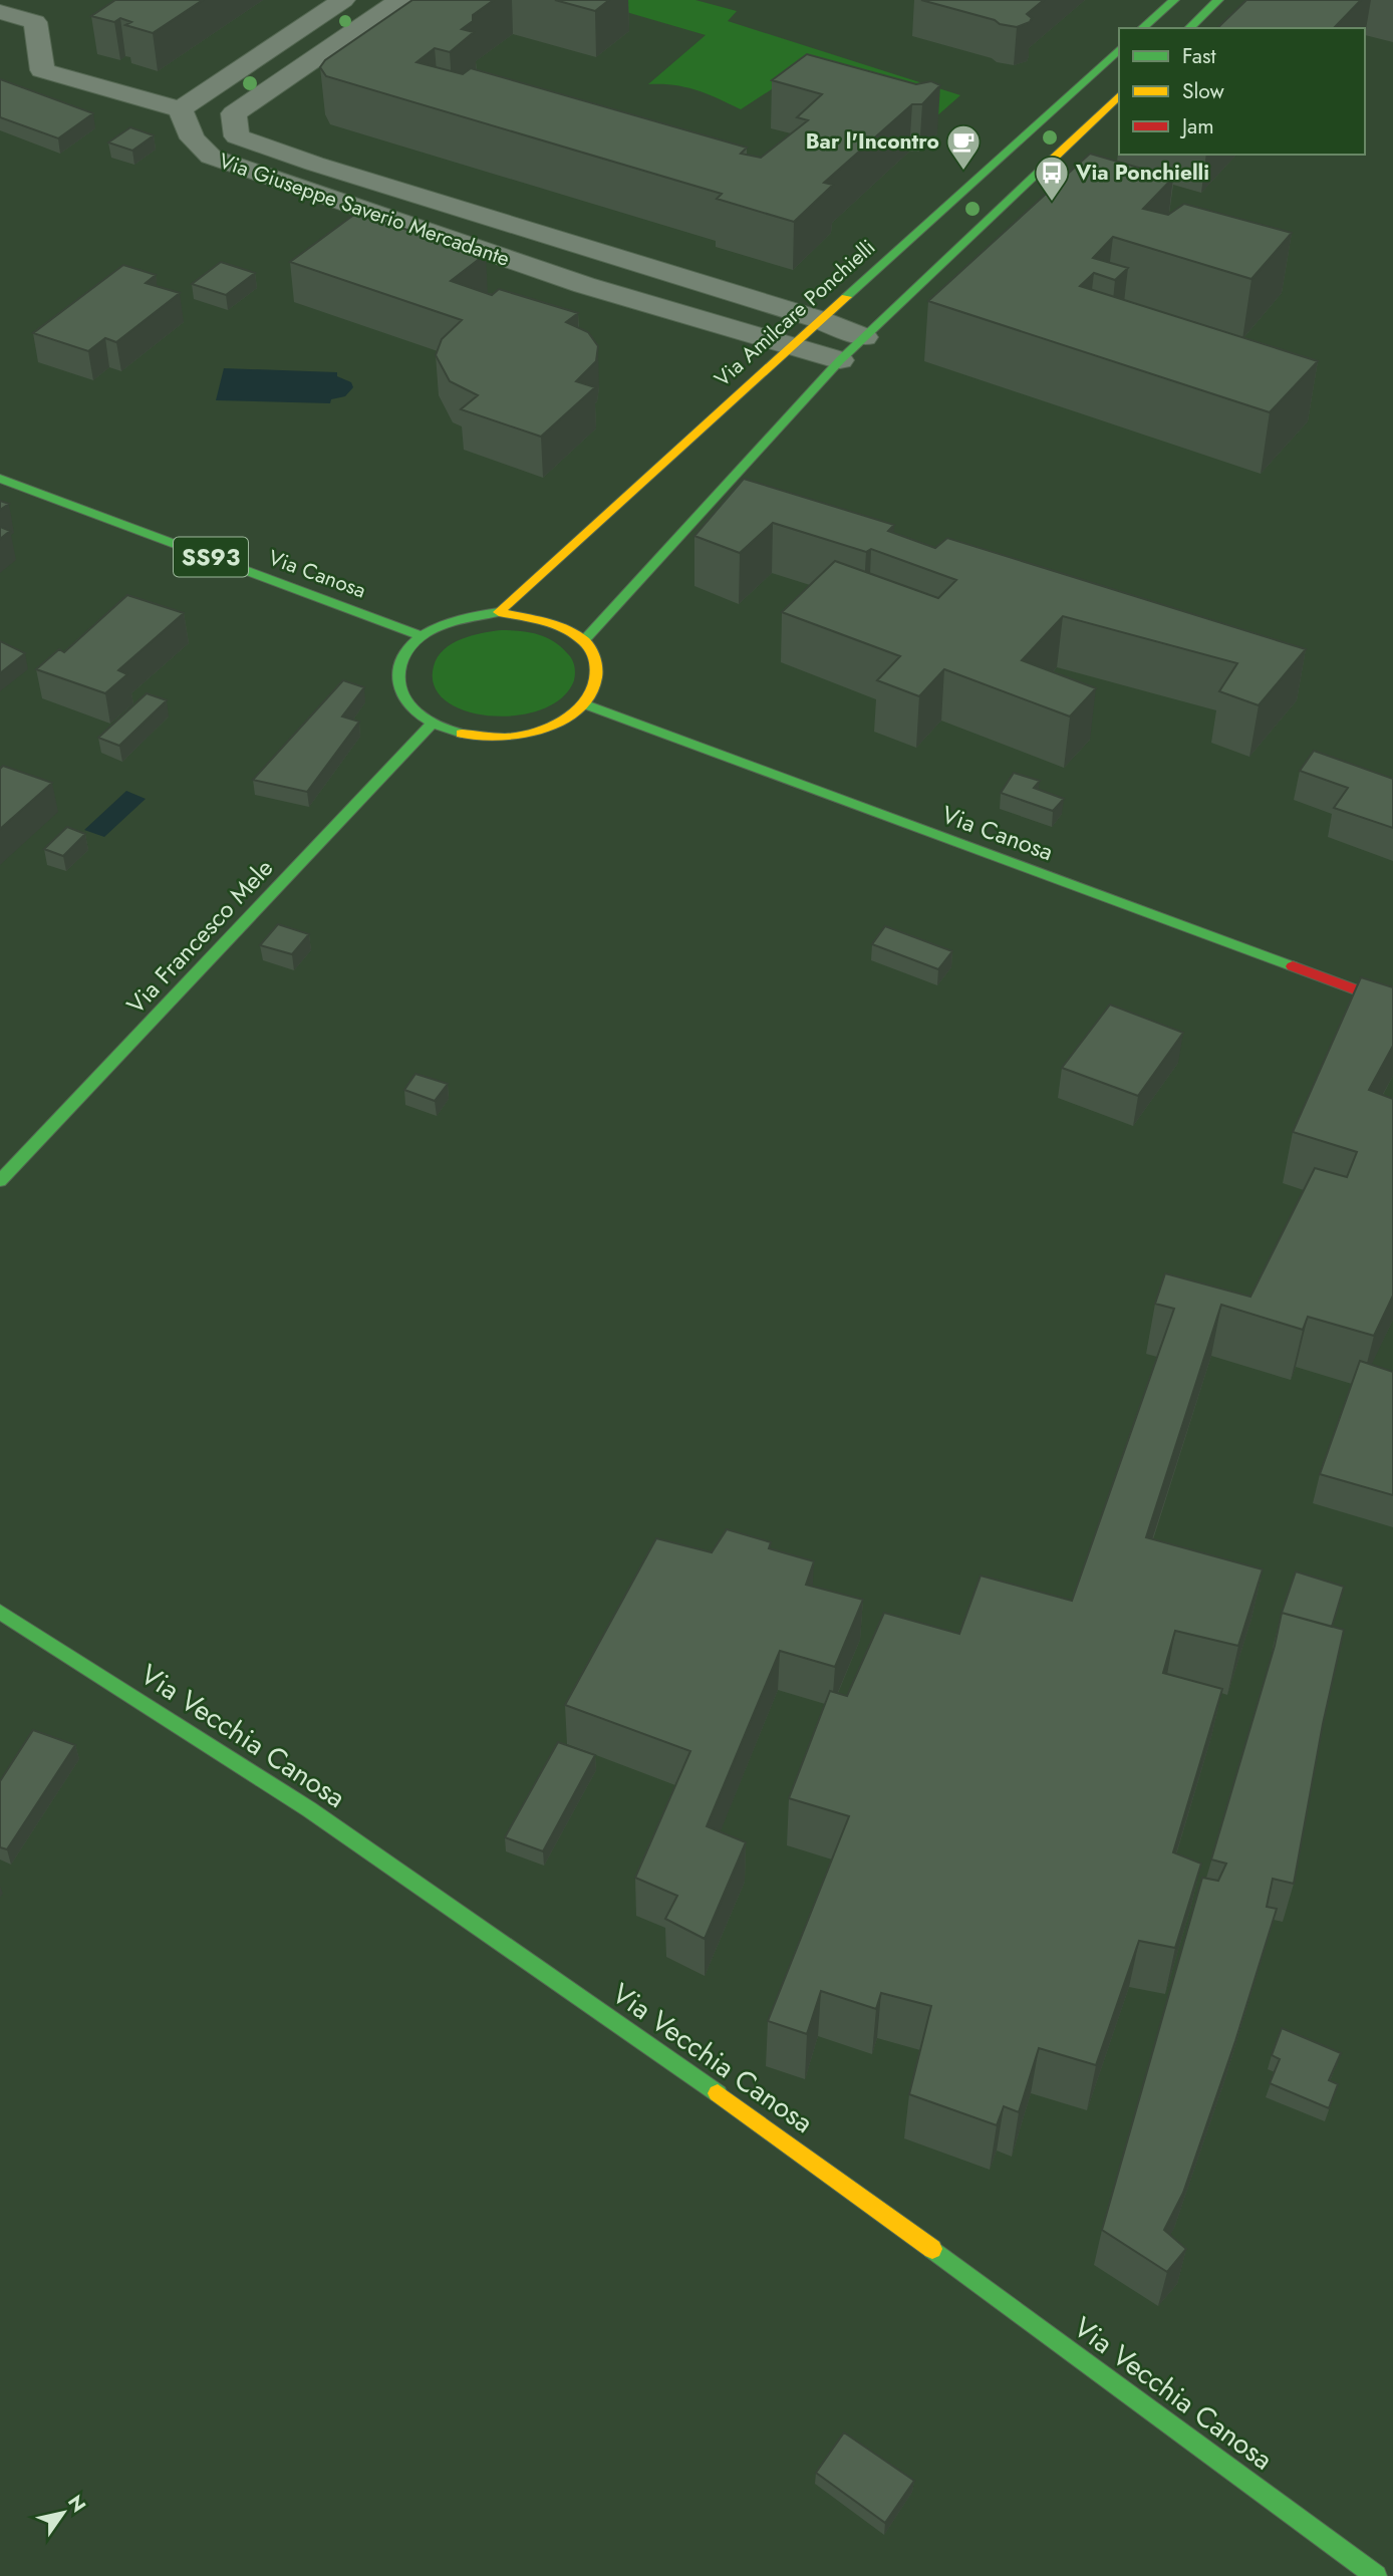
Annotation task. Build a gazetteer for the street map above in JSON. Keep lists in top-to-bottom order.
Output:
{
  "streets": {
    "main road": [
      "Via Amilcare Ponchielli",
      "SS93",
      "Via Canosa",
      "Via Francesco Mele",
      "Via Vecchia Canosa"
    ],
    "street": ["Via Giuseppe Saverio Mercadante"]
  },
  "crossings": [
    ["Via Giuseppe Saverio Mercadante", "Via Amilcare Ponchielli"],
    ["Via Amilcare Ponchielli", "Via Canosa"],
    ["Via Amilcare Ponchielli", "Via Francesco Mele"],
    ["Via Canosa", "Via Francesco Mele"]
  ],
  "places": {
    "cafe": ["Bar l'Incontro"],
    "bus stop": ["Via Ponchielli"]
  },
  "legend": ["Fast", "Slow", "Jam"],
  "north": "top right"
}
